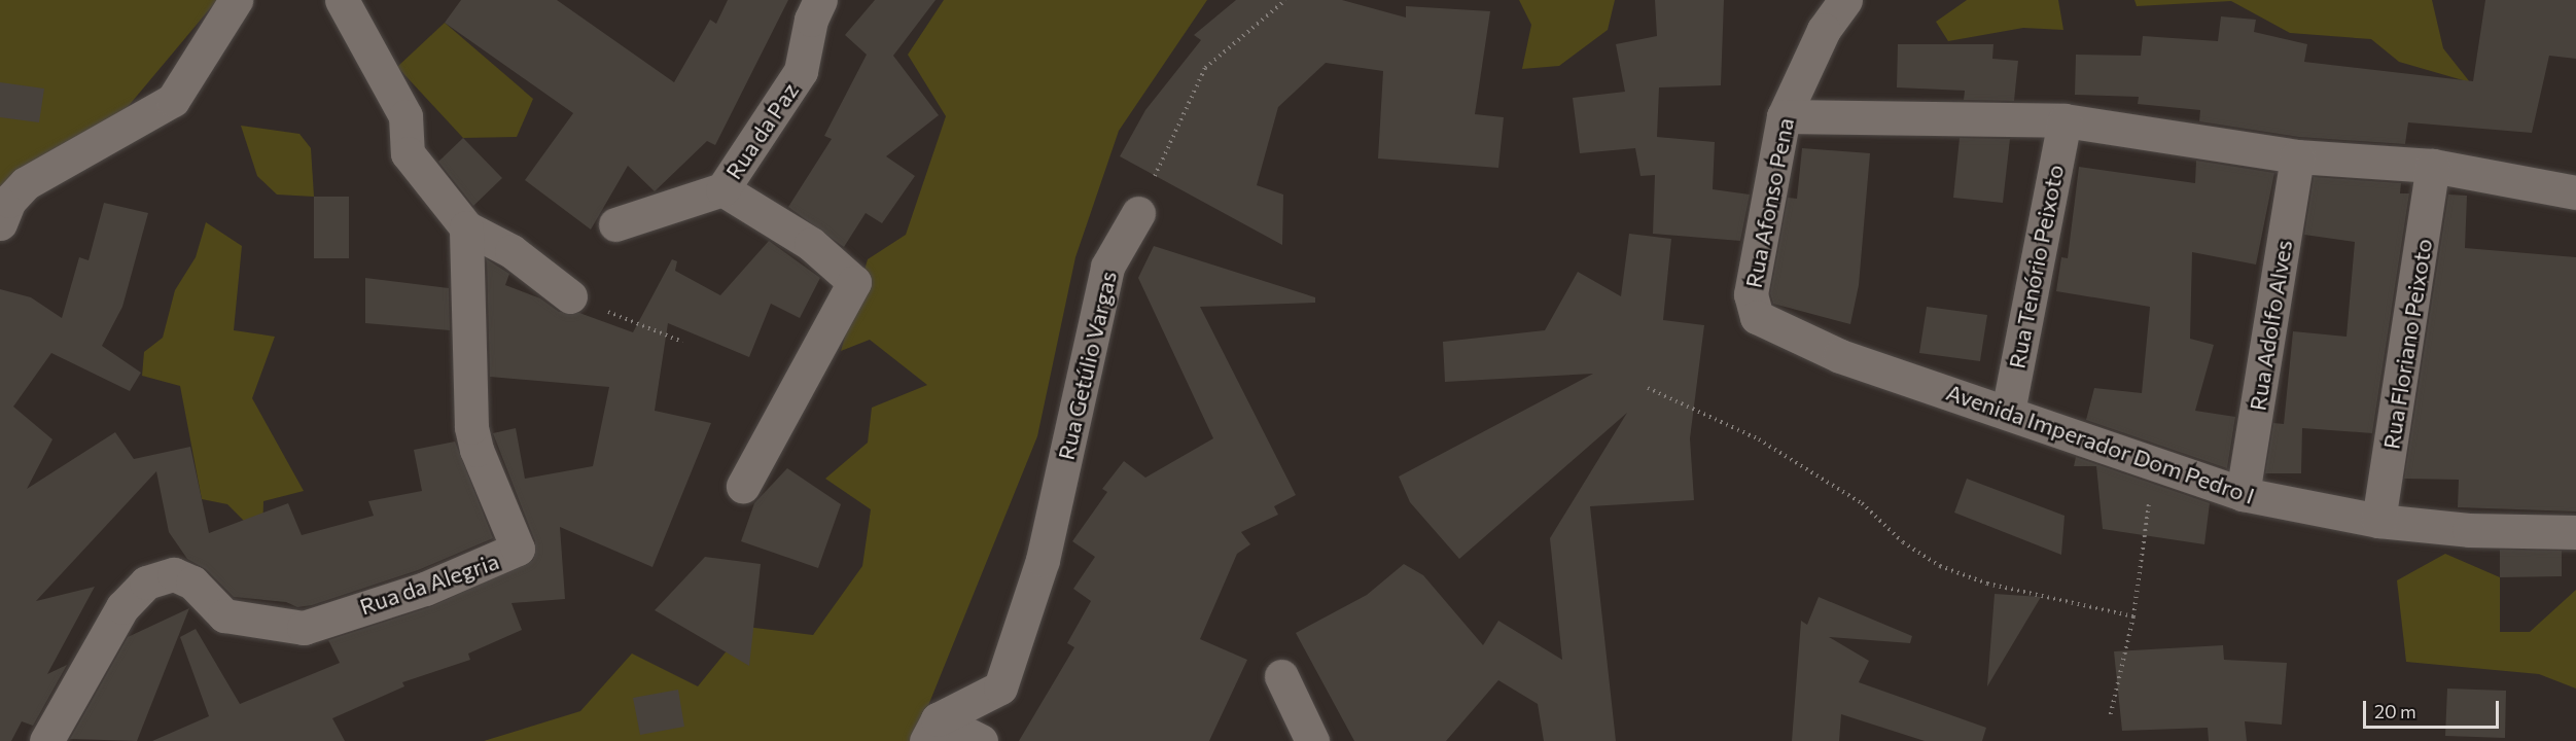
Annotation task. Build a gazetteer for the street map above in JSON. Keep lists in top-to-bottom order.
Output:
{
  "streets": {
    "street": [
      "Rua da Paz",
      "Rua Afonso Pena",
      "Rua Tenório Peixoto",
      "Rua Adolfo Alves",
      "Rua Floriano Peixoto",
      "Rua Getúlio Vargas",
      "Avenida Imperador Dom Pedro I",
      "Rua da Alegria"
    ]
  },
  "crossings": [
    ["Rua Afonso Pena", "Avenida Imperador Dom Pedro I"],
    ["Rua Tenório Peixoto", "Avenida Imperador Dom Pedro I"],
    ["Rua Adolfo Alves", "Avenida Imperador Dom Pedro I"],
    ["Rua Floriano Peixoto", "Avenida Imperador Dom Pedro I"]
  ],
  "scale_bar": "20 m"
}
